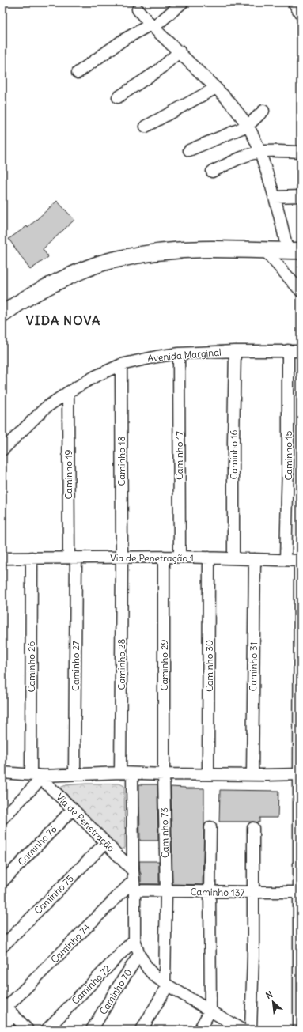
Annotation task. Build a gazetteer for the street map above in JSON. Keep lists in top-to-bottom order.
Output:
{
  "streets": {
    "street": [
      "Avenida Marginal",
      "Caminho 16",
      "Caminho 17",
      "Caminho 15",
      "Caminho 18",
      "Caminho 19",
      "Via de Penetração 1",
      "Caminho 28",
      "Caminho 29",
      "Caminho 27",
      "Caminho 30",
      "Caminho 26",
      "Caminho 31",
      "Via de Penetração",
      "Caminho 73",
      "Caminho 76",
      "Caminho 137",
      "Caminho 75",
      "Caminho 74",
      "Caminho 72",
      "Caminho 70"
    ]
  },
  "crossings": [
    ["Avenida Marginal", "Caminho 16"],
    ["Avenida Marginal", "Caminho 17"],
    ["Avenida Marginal", "Caminho 15"],
    ["Avenida Marginal", "Caminho 18"],
    ["Avenida Marginal", "Caminho 19"],
    ["Caminho 16", "Via de Penetração 1"],
    ["Caminho 17", "Via de Penetração 1"],
    ["Caminho 15", "Via de Penetração 1"],
    ["Caminho 18", "Via de Penetração 1"],
    ["Caminho 18", "Caminho 28"],
    ["Caminho 19", "Via de Penetração 1"],
    ["Caminho 19", "Caminho 27"],
    ["Via de Penetração 1", "Caminho 28"],
    ["Via de Penetração 1", "Caminho 29"],
    ["Via de Penetração 1", "Caminho 27"],
    ["Via de Penetração 1", "Caminho 30"],
    ["Via de Penetração 1", "Caminho 26"],
    ["Via de Penetração 1", "Caminho 31"],
    ["Caminho 29", "Caminho 73"],
    ["Caminho 26", "Via de Penetração"],
    ["Via de Penetração", "Caminho 76"],
    ["Via de Penetração", "Caminho 137"],
    ["Via de Penetração", "Caminho 75"],
    ["Via de Penetração", "Caminho 74"],
    ["Caminho 73", "Caminho 137"],
    ["Caminho 137", "Caminho 74"]
  ],
  "districts": ["VIDA NOVA"],
  "north": "top left"
}
